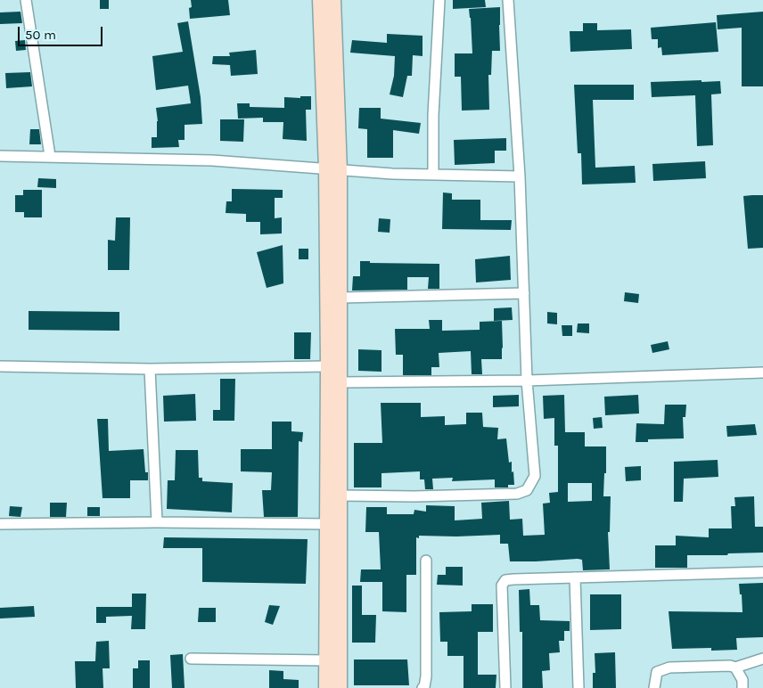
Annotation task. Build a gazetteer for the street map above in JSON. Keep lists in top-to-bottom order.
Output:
{
  "scale_bar": "50 m"
}
